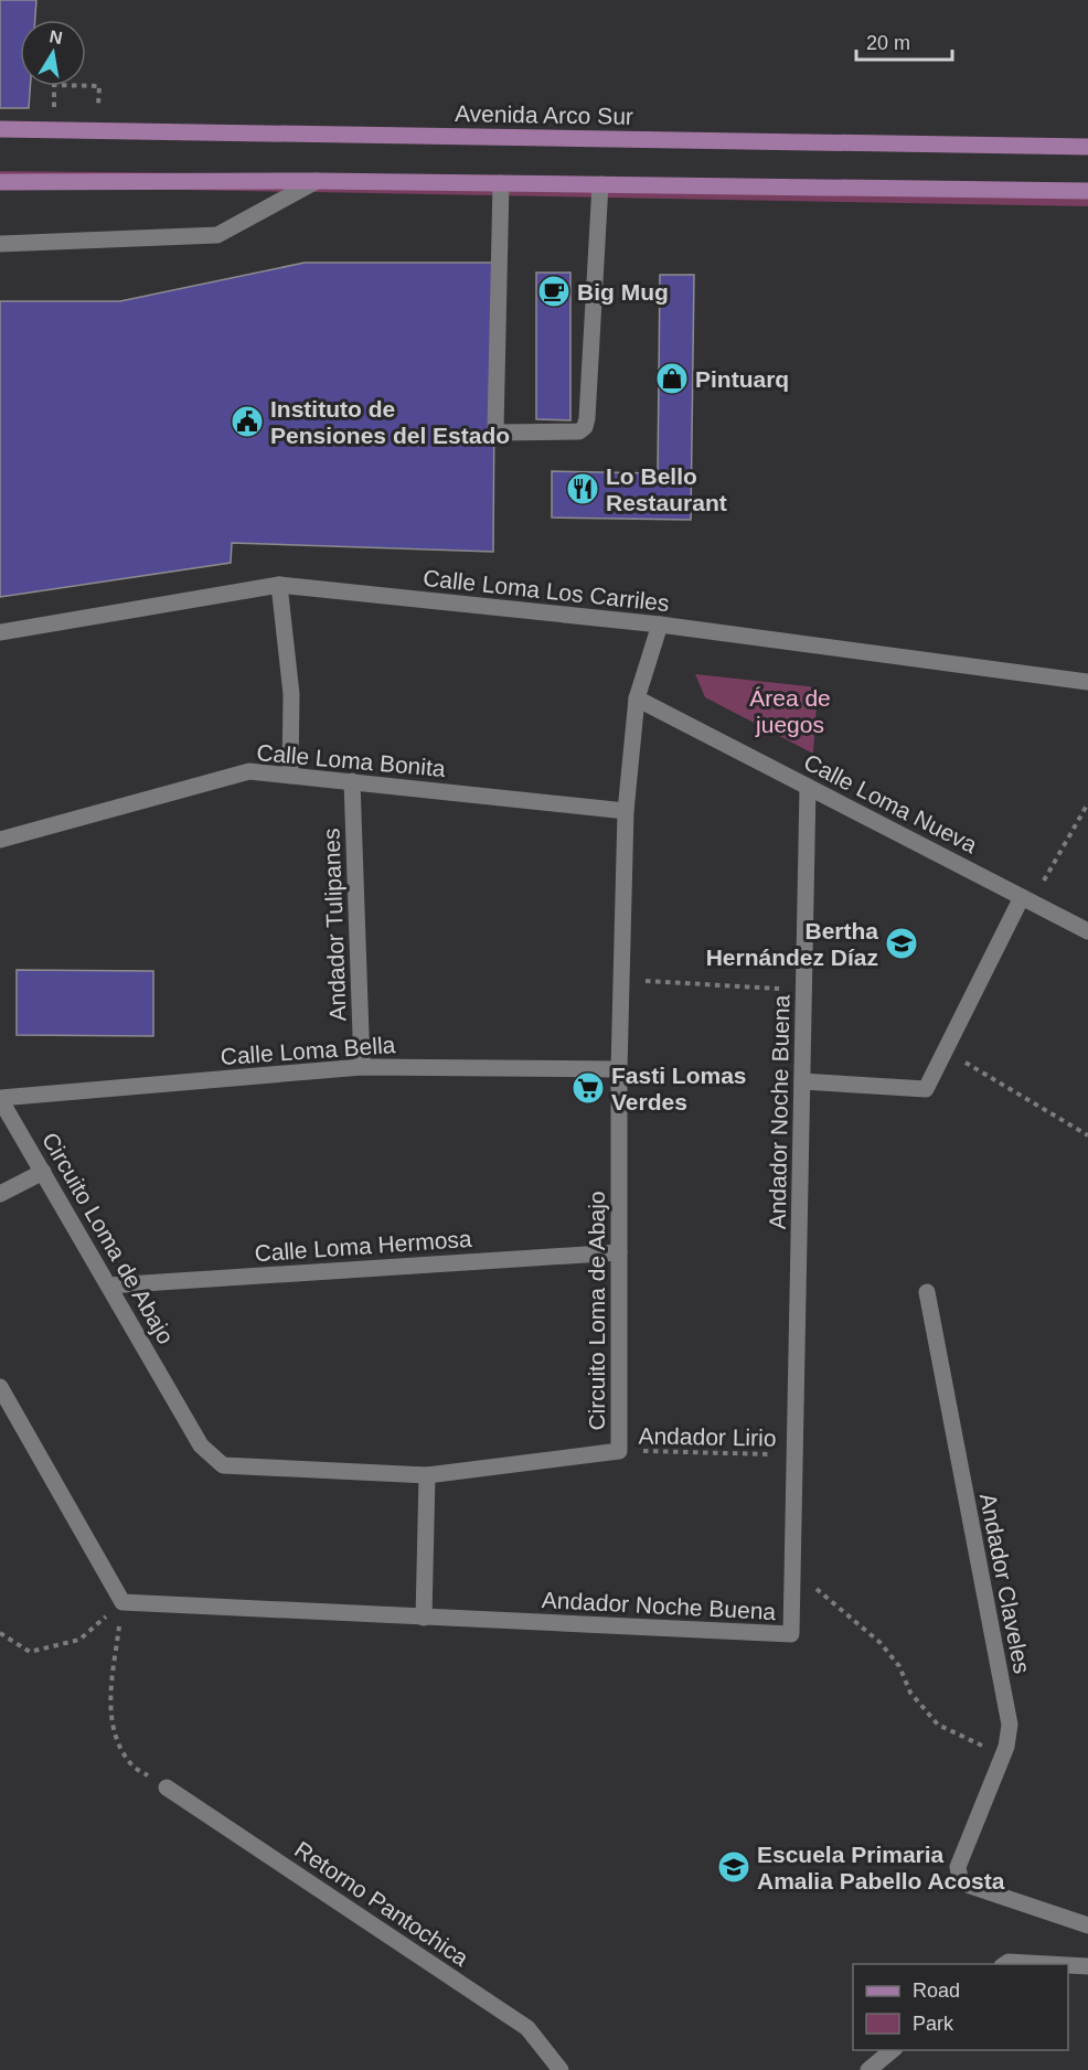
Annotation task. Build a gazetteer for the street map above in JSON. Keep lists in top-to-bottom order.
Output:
{
  "streets": {
    "main road": ["Avenida Arco Sur"],
    "street": [
      "Calle Loma Los Carriles",
      "Calle Loma Bonita",
      "Calle Loma Nueva",
      "Andador Tulipanes",
      "Calle Loma Bella",
      "Andador Noche Buena",
      "Circuito Loma de Abajo",
      "Calle Loma Hermosa",
      "Andador Claveles",
      "Retorno Pantochica"
    ],
    "path": ["Andador Lirio"]
  },
  "crossings": [
    ["Calle Loma Los Carriles", "Circuito Loma de Abajo"],
    ["Calle Loma Bonita", "Andador Tulipanes"],
    ["Calle Loma Bonita", "Circuito Loma de Abajo"],
    ["Calle Loma Nueva", "Andador Noche Buena"],
    ["Calle Loma Nueva", "Circuito Loma de Abajo"],
    ["Andador Tulipanes", "Calle Loma Bella"],
    ["Calle Loma Bella", "Circuito Loma de Abajo"],
    ["Andador Noche Buena", "Andador Lirio"],
    ["Circuito Loma de Abajo", "Calle Loma Hermosa"],
    ["Circuito Loma de Abajo", "Andador Lirio"]
  ],
  "parks": ["Área de juegos"],
  "places": {
    "cafe": ["Big Mug"],
    "shop": ["Pintuarq"],
    "public building": ["Instituto de Pensiones del Estado"],
    "restaurant": ["Lo Bello Restaurant"],
    "school or university": ["Bertha Hernández Díaz", "Escuela Primaria Amalia Pabello Acosta"],
    "supermarket": ["Fasti Lomas Verdes"]
  },
  "legend": ["Road", "Park"],
  "scale_bar": "20 m",
  "north": "top"
}
